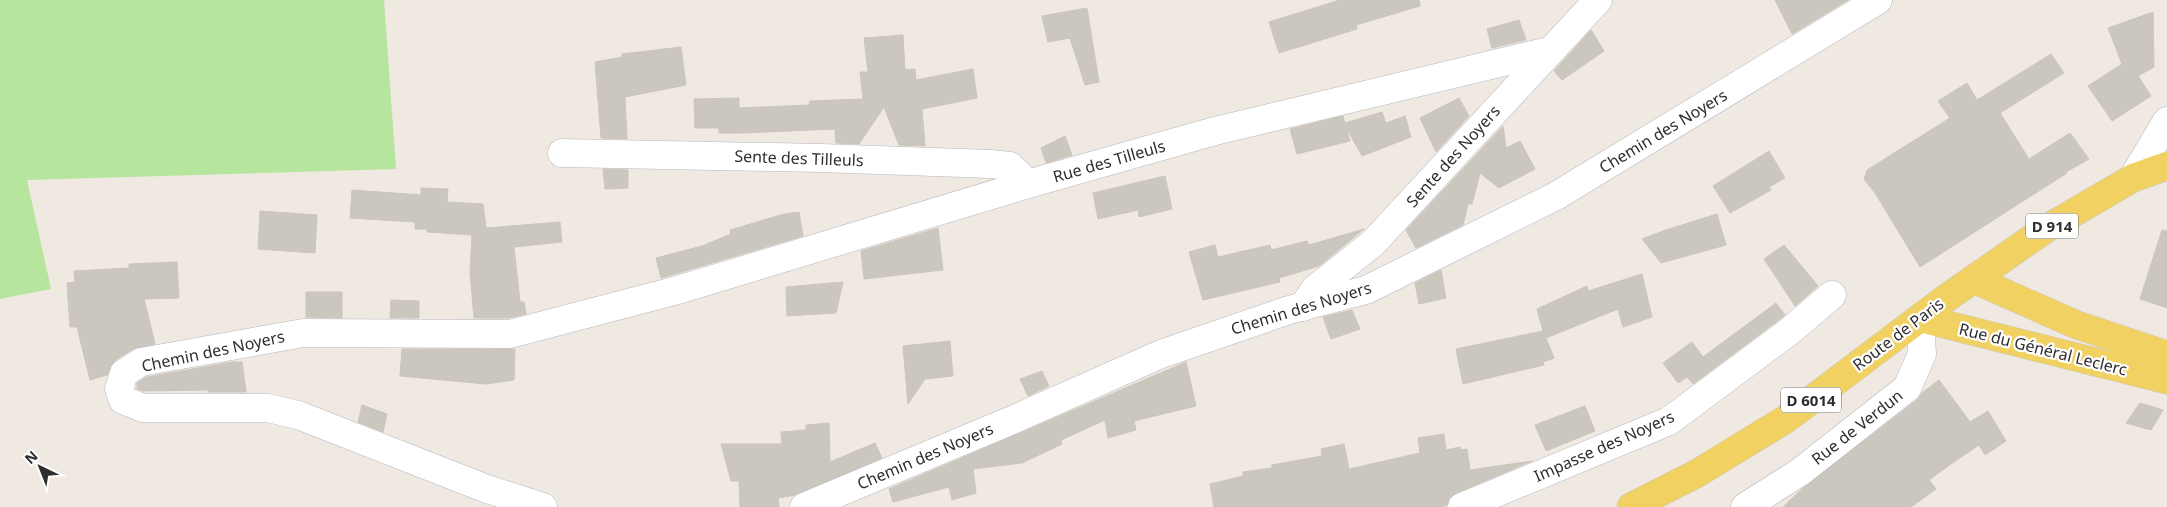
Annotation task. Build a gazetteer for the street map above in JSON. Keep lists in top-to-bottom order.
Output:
{
  "streets": {
    "main road": [
      "D 914",
      "Route de Paris",
      "Rue du Général Leclerc",
      "D 6014"
    ],
    "street": [
      "Chemin des Noyers",
      "Sente des Noyers",
      "Sente des Tilleuls",
      "Rue des Tilleuls",
      "Rue de Verdun",
      "Impasse des Noyers"
    ]
  },
  "crossings": [
    ["Chemin des Noyers", "Sente des Noyers"],
    ["Chemin des Noyers", "Rue des Tilleuls"],
    ["Sente des Noyers", "Rue des Tilleuls"],
    ["Sente des Tilleuls", "Rue des Tilleuls"],
    ["Route de Paris", "Rue du Général Leclerc"],
    ["Route de Paris", "Rue de Verdun"],
    ["Rue du Général Leclerc", "Rue de Verdun"]
  ],
  "north": "top left"
}
